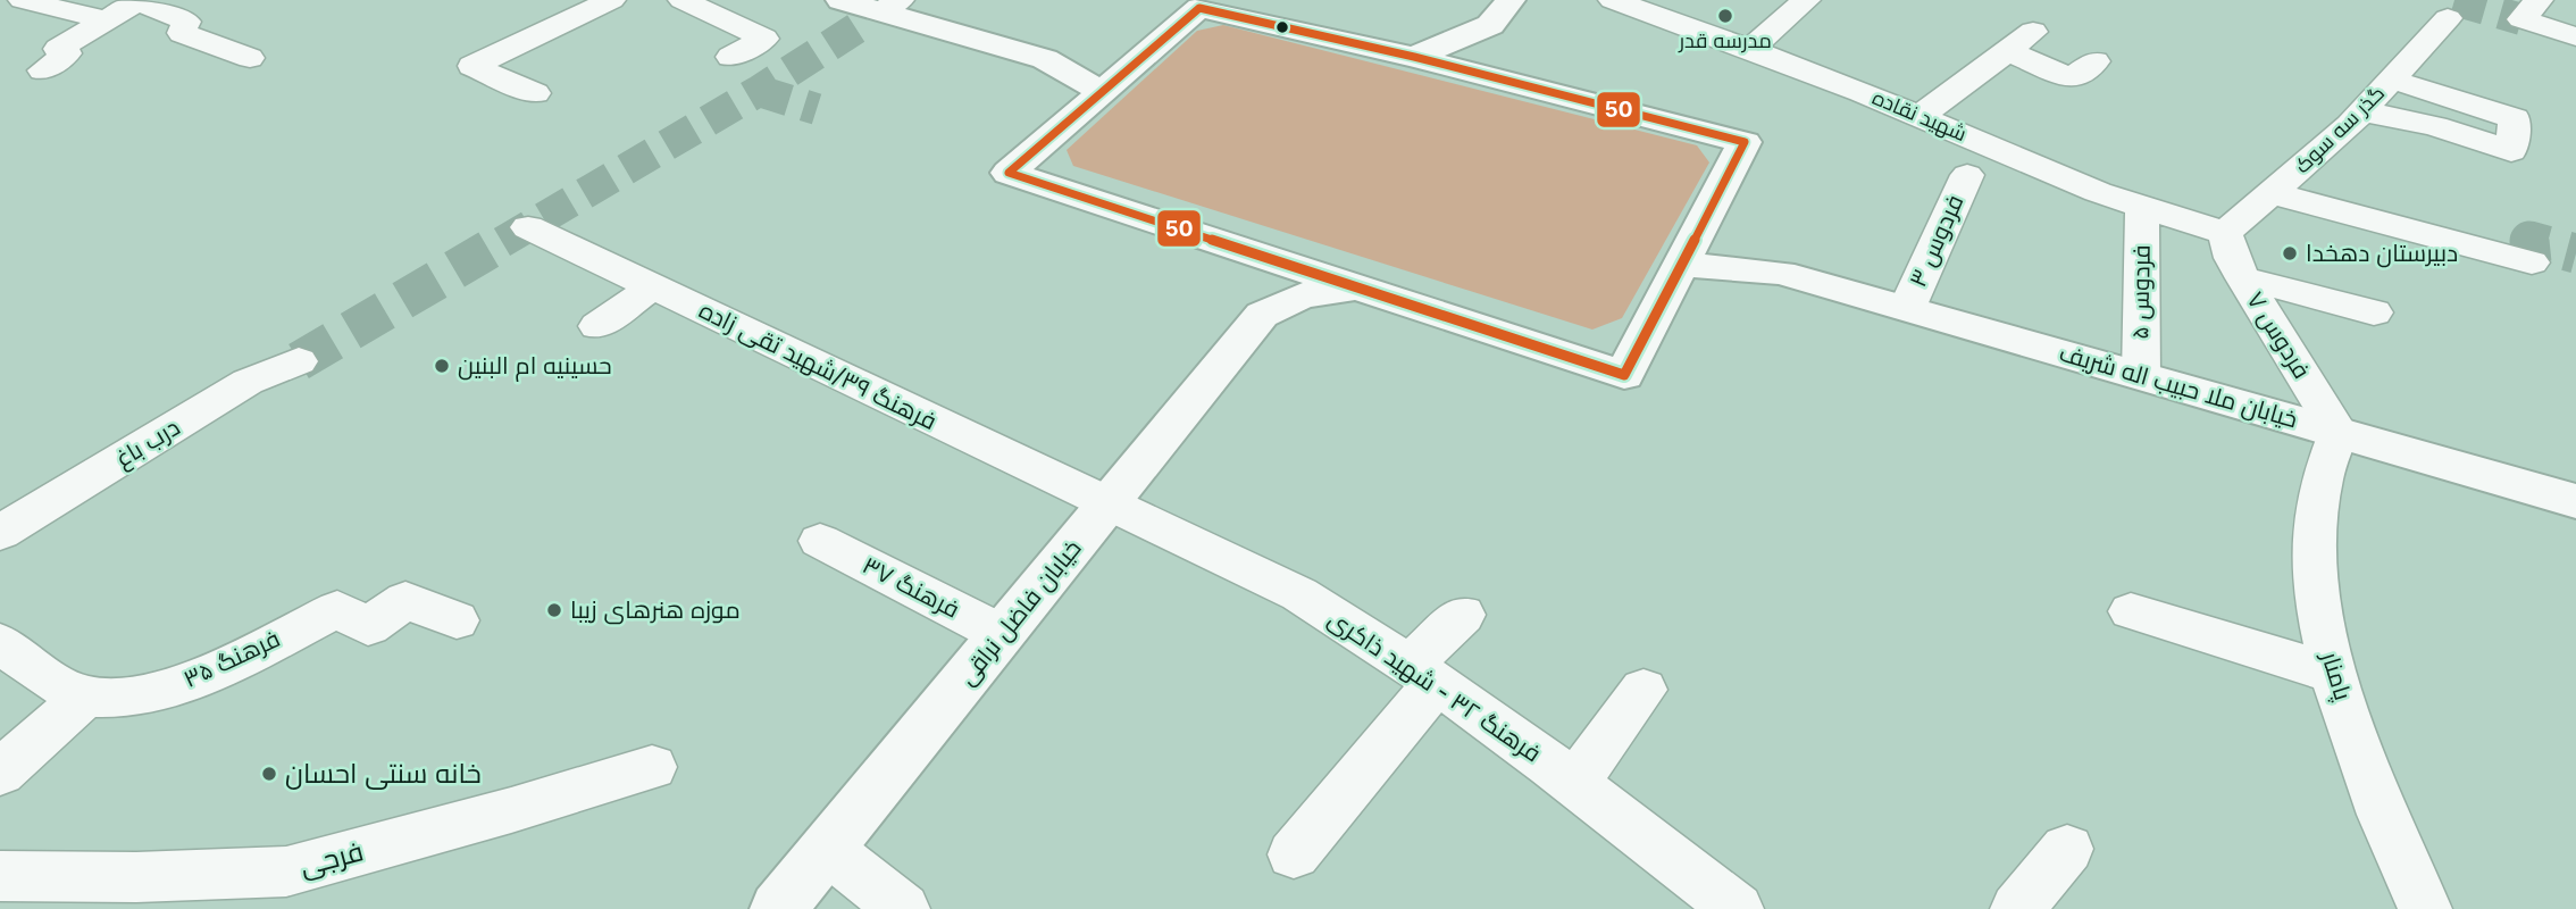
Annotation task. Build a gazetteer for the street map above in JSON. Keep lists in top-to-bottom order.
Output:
{
  "streets": {
    "main road": ["خیابان ملا حبیب اله شریف", "خیابان فاضل نراقی"],
    "street": [
      "شهید نقاده",
      "گذر سه سوک",
      "فردوس ۳",
      "فردوس ۵",
      "فردوس ۷",
      "فرهنگ ۳۹/شهید تقی زاده",
      "درب باغ",
      "فرهنگ ۳۷",
      "فرهنگ ۳۵",
      "پامنار",
      "فرهنگ ۳۲ - شهید ذاکری",
      "فرجی"
    ]
  },
  "crossings": [
    ["شهید نقاده", "گذر سه سوک"],
    ["شهید نقاده", "فردوس ۵"],
    ["شهید نقاده", "فردوس ۷"],
    ["گذر سه سوک", "فردوس ۷"],
    ["فردوس ۳", "خیابان ملا حبیب اله شریف"],
    ["فردوس ۵", "خیابان ملا حبیب اله شریف"],
    ["فردوس ۷", "خیابان ملا حبیب اله شریف"],
    ["فردوس ۷", "پامنار"],
    ["فرهنگ ۳۹/شهید تقی زاده", "خیابان فاضل نراقی"],
    ["فرهنگ ۳۹/شهید تقی زاده", "فرهنگ ۳۲ - شهید ذاکری"],
    ["خیابان ملا حبیب اله شریف", "پامنار"],
    ["فرهنگ ۳۷", "خیابان فاضل نراقی"],
    ["خیابان فاضل نراقی", "فرهنگ ۳۲ - شهید ذاکری"]
  ],
  "places": [
    "مدرسه قدر",
    "دبیرستان دهخدا",
    "حسینیه ام البنین",
    "موزه هنرهای زیبا",
    "خانه سنتی احسان"
  ],
  "lines": ["transit line 50"]
}
